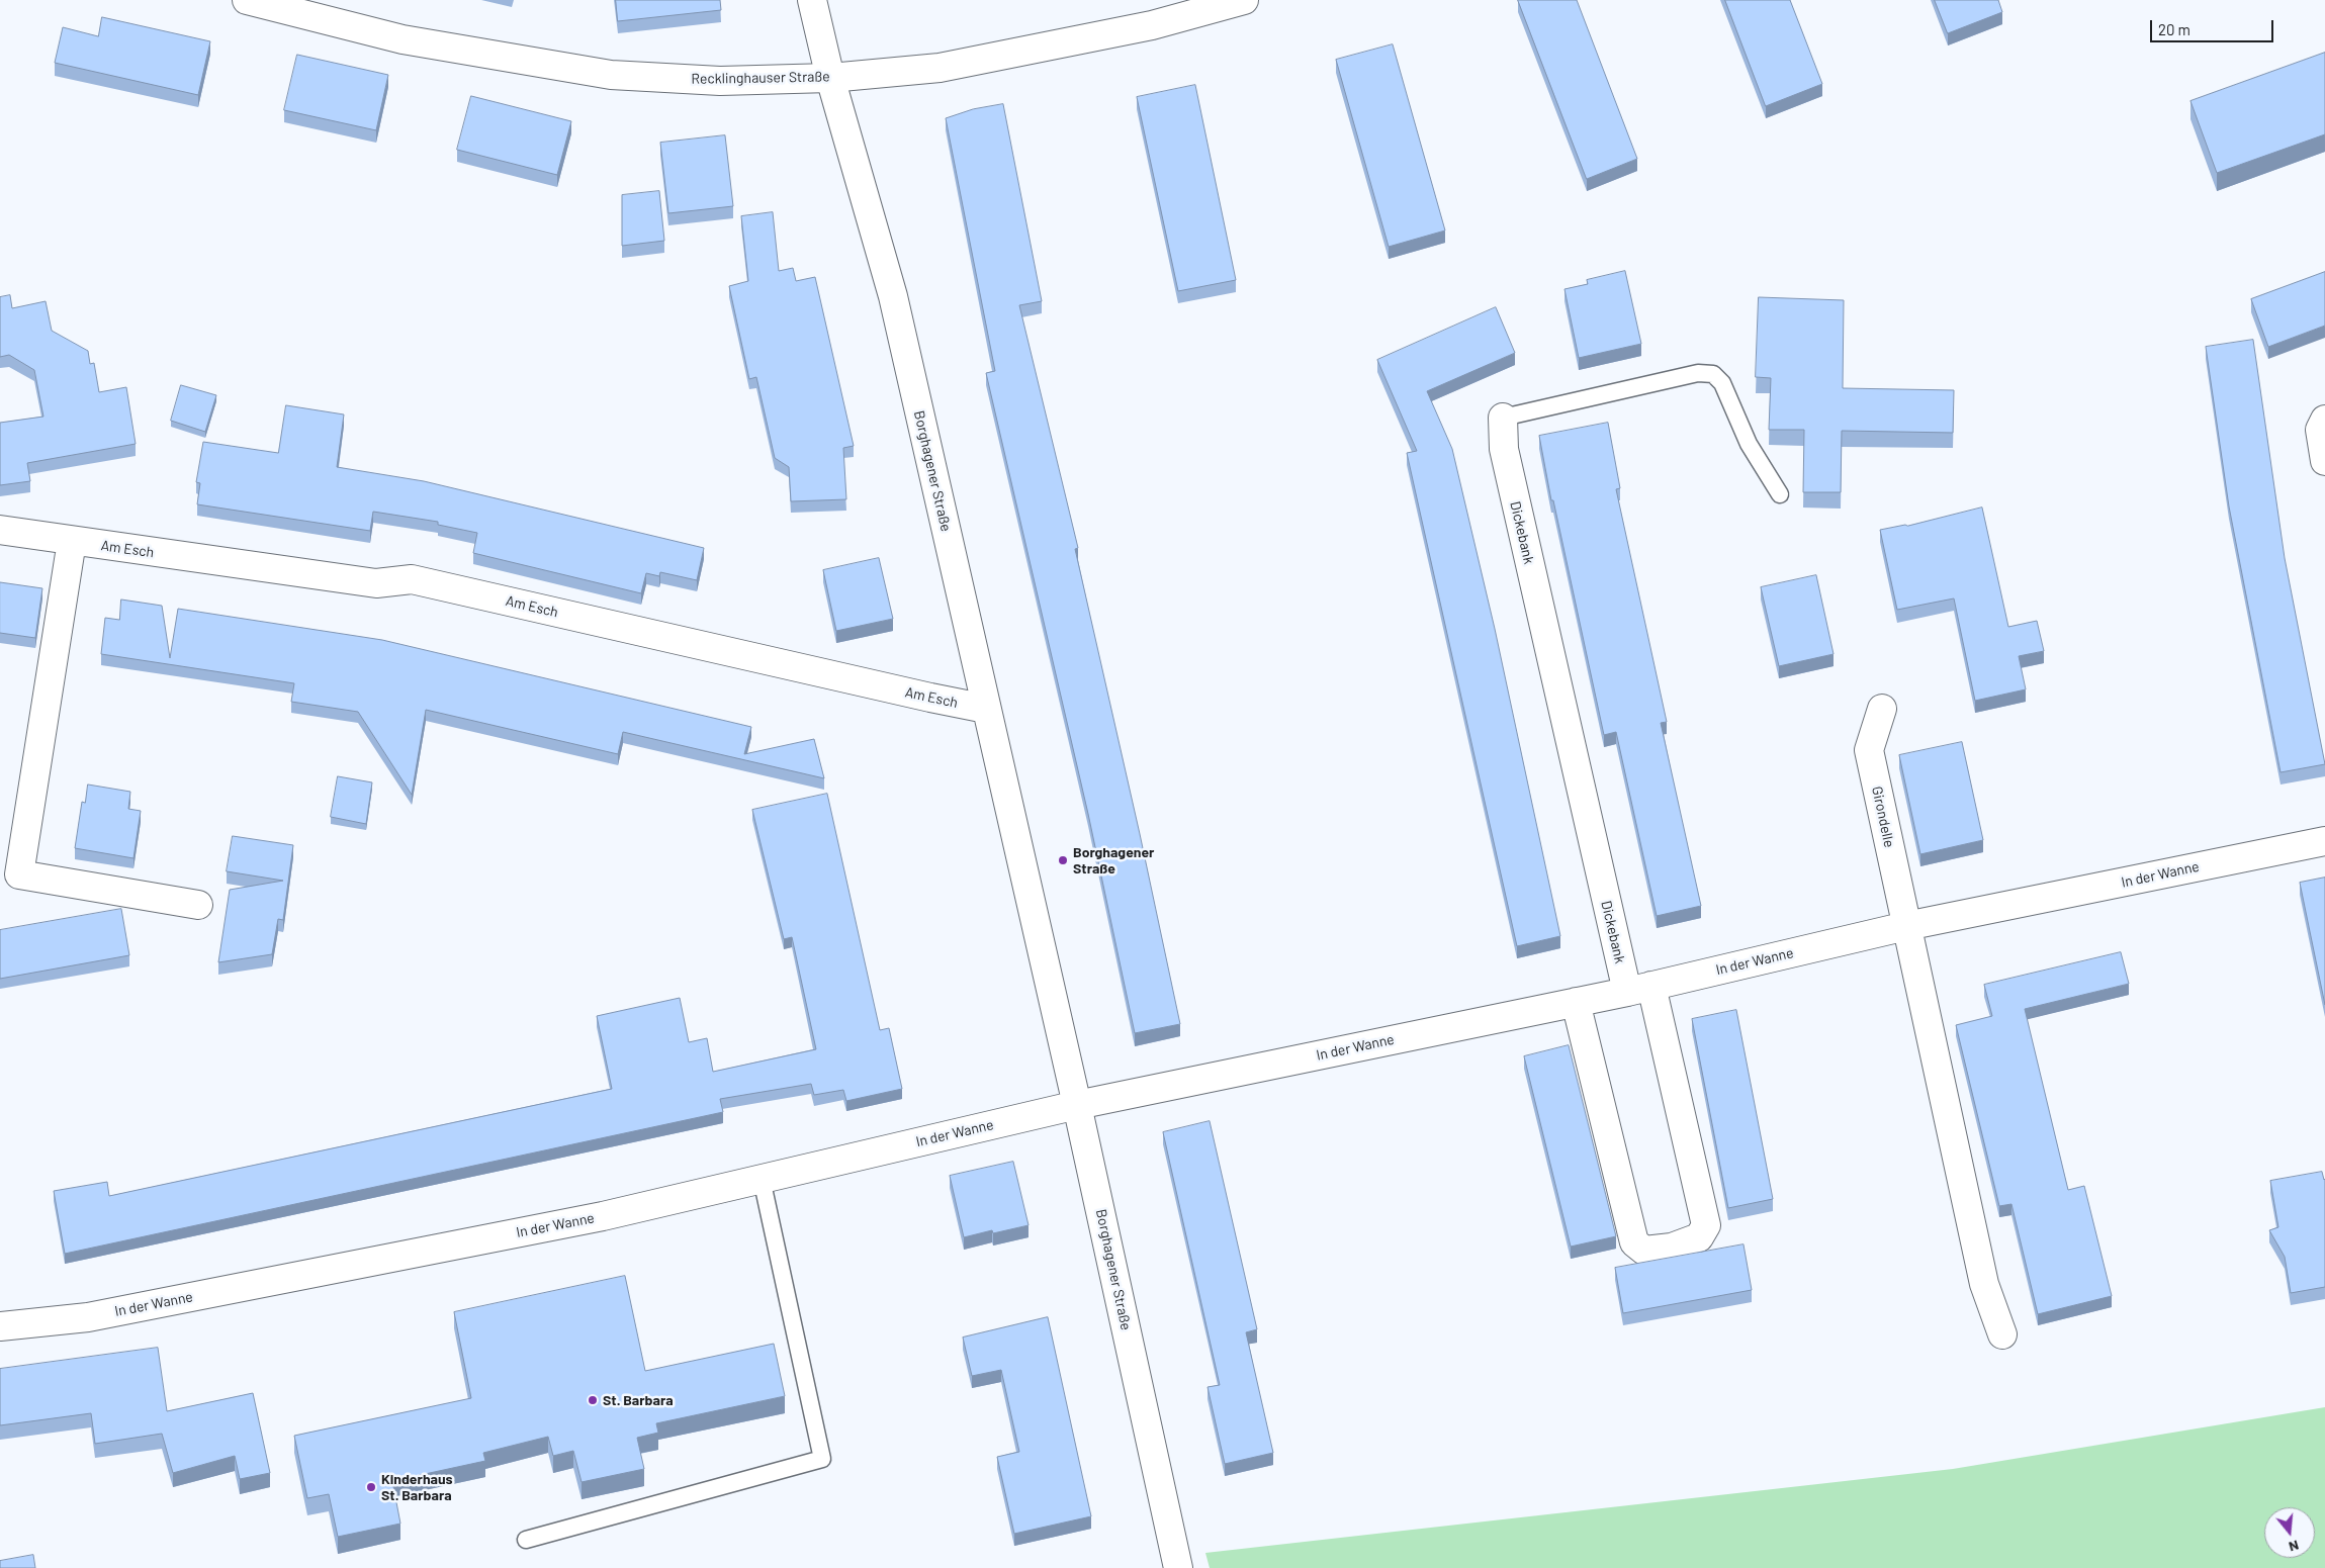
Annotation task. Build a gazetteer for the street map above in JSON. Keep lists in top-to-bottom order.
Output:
{
  "streets": {
    "street": [
      "Recklinghauser Straße",
      "Borghagener Straße",
      "Dickebank",
      "Am Esch",
      "Girondelle",
      "In der Wanne"
    ]
  },
  "crossings": [
    ["Recklinghauser Straße", "Borghagener Straße"],
    ["Borghagener Straße", "Am Esch"],
    ["Borghagener Straße", "In der Wanne"],
    ["Dickebank", "In der Wanne"],
    ["Girondelle", "In der Wanne"]
  ],
  "places": ["Borghagener Straße", "St. Barbara", "Kinderhaus St. Barbara"],
  "scale_bar": "20 m",
  "north": "bottom"
}
